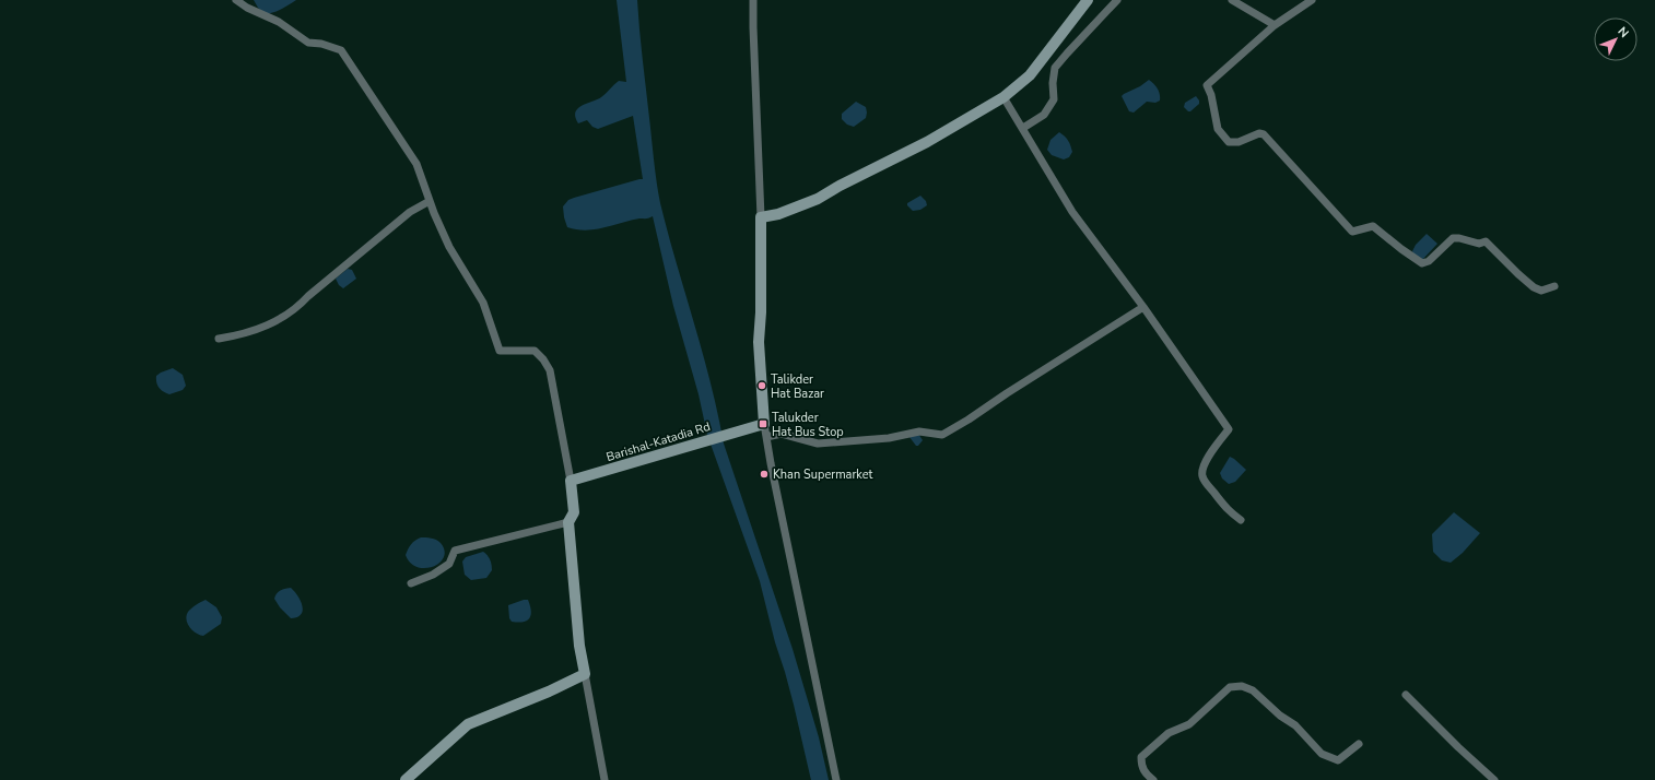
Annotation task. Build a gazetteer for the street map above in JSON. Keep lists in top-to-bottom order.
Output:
{
  "streets": {
    "main road": ["Barishal-Katadia Rd"]
  },
  "places": {
    "other": ["Talikder Hat Bazar", "Khan Supermarket"],
    "transit": ["Talukder Hat Bus Stop"]
  },
  "north": "top right"
}
